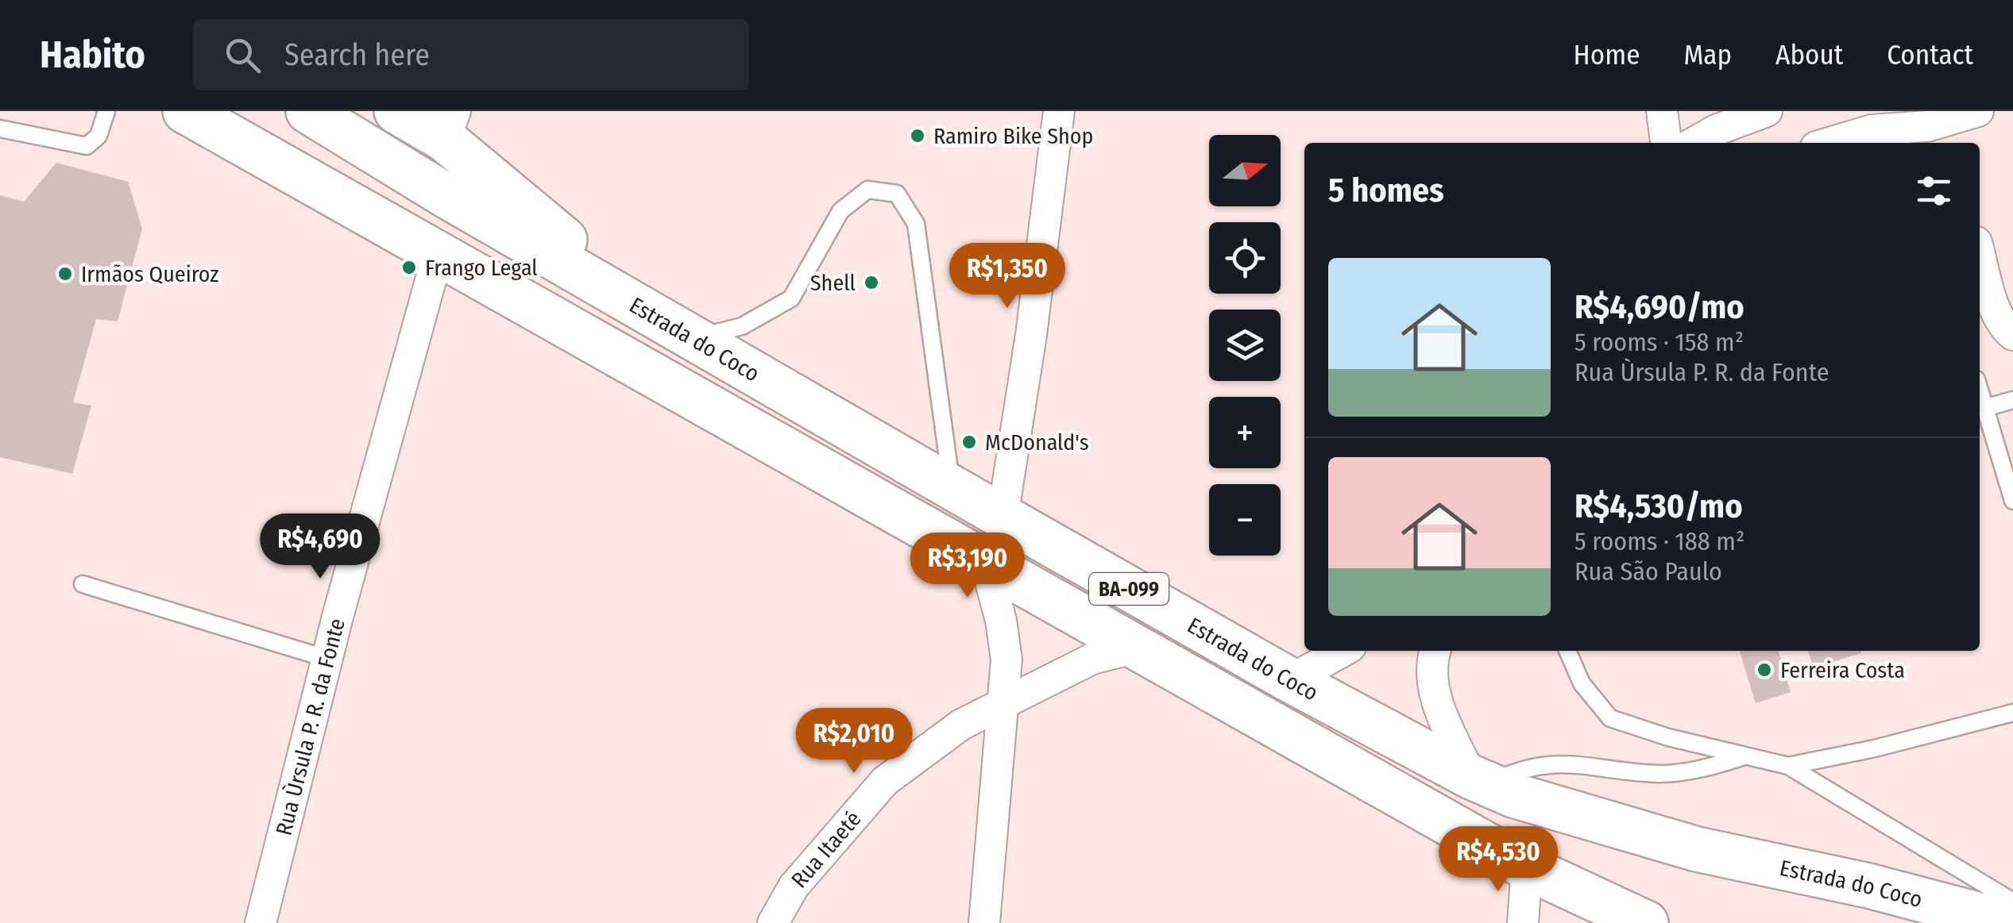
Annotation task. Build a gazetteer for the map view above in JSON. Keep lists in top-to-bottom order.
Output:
{
  "streets": {
    "highway": ["Estrada do Coco", "BA-099"],
    "street": ["Rua Ùrsula P. R. da Fonte", "Rua Itaeté"]
  },
  "crossings": [
    ["BA-099", "Rua Ùrsula P. R. da Fonte"],
    ["BA-099", "Rua Itaeté"]
  ],
  "places": [
    "Ramiro Bike Shop",
    "Frango Legal",
    "Irmãos Queiroz",
    "Shell",
    "McDonald's",
    "Ferreira Costa"
  ],
  "north": "right",
  "page": {
    "header": "Habito",
    "search": "Search here",
    "nav": [
      "Home",
      "Map",
      "About",
      "Contact"
    ],
    "map_buttons": ["+", "−"],
    "heading": "5 homes",
    "list": [
      {
        "name": "R$4,690/mo",
        "note": "5 rooms · 158 m² · Rua Ùrsula P. R. da Fonte"
      },
      {
        "name": "R$4,530/mo",
        "note": "5 rooms · 188 m² · Rua São Paulo"
      }
    ],
    "price": [
      "R$1,350",
      "R$4,690",
      "R$3,190",
      "R$2,010",
      "R$4,530"
    ]
  }
}
